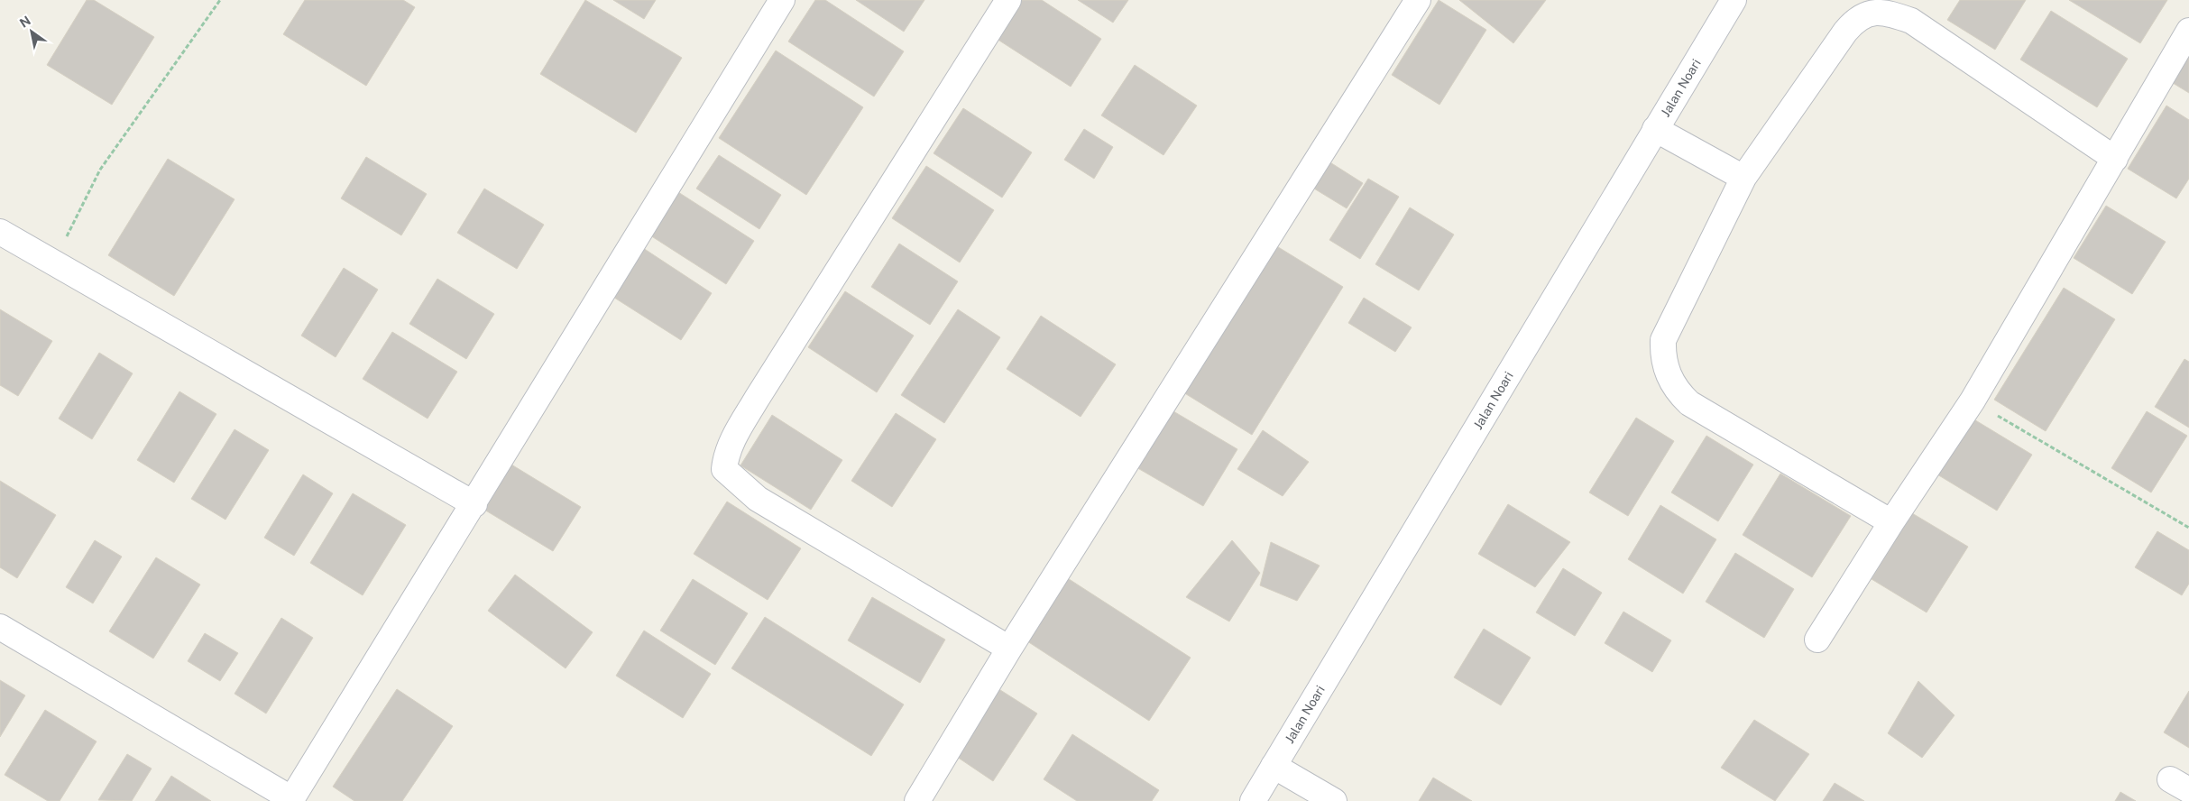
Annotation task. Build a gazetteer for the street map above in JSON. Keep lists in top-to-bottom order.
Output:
{
  "streets": {
    "street": ["Jalan Noari"]
  },
  "north": "top left"
}
